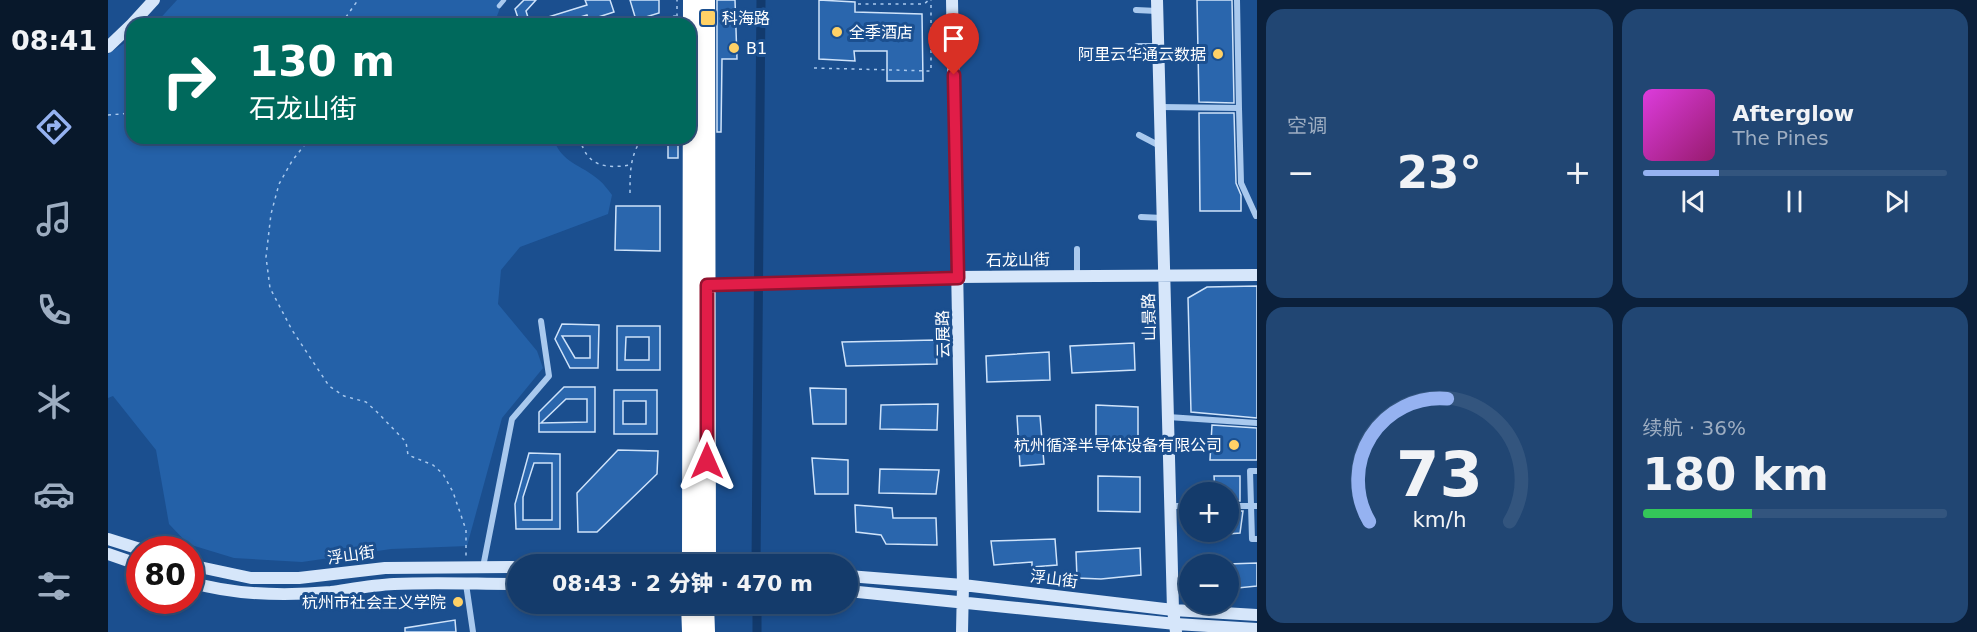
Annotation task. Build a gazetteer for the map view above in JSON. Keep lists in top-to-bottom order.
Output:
{
  "streets": {
    "street": [
      "石龙山街",
      "山景路",
      "云展路",
      "浮山街"
    ]
  },
  "crossings": [
    ["石龙山街", "山景路"],
    ["石龙山街", "云展路"],
    ["山景路", "浮山街"],
    ["云展路", "浮山街"]
  ],
  "places": {
    "transit": ["科海路"],
    "other": [
      "全季酒店",
      "B1",
      "阿里云华通云数据",
      "杭州循泽半导体设备有限公司",
      "杭州市社会主义学院"
    ]
  },
  "page": {
    "tabs": "08:41",
    "tile": [
      "空调",
      ["续航 · 36%", "180 km"]
    ],
    "turn": ["130 m", "石龙山街"],
    "song": ["Afterglow", "The Pines"],
    "heat": ["−", "23°", "+"],
    "map_buttons": ["+", "−"],
    "limit": "80",
    "trip": "08:43 · 2 分钟 · 470 m",
    "gauge": ["73", "km/h"]
  }
}
